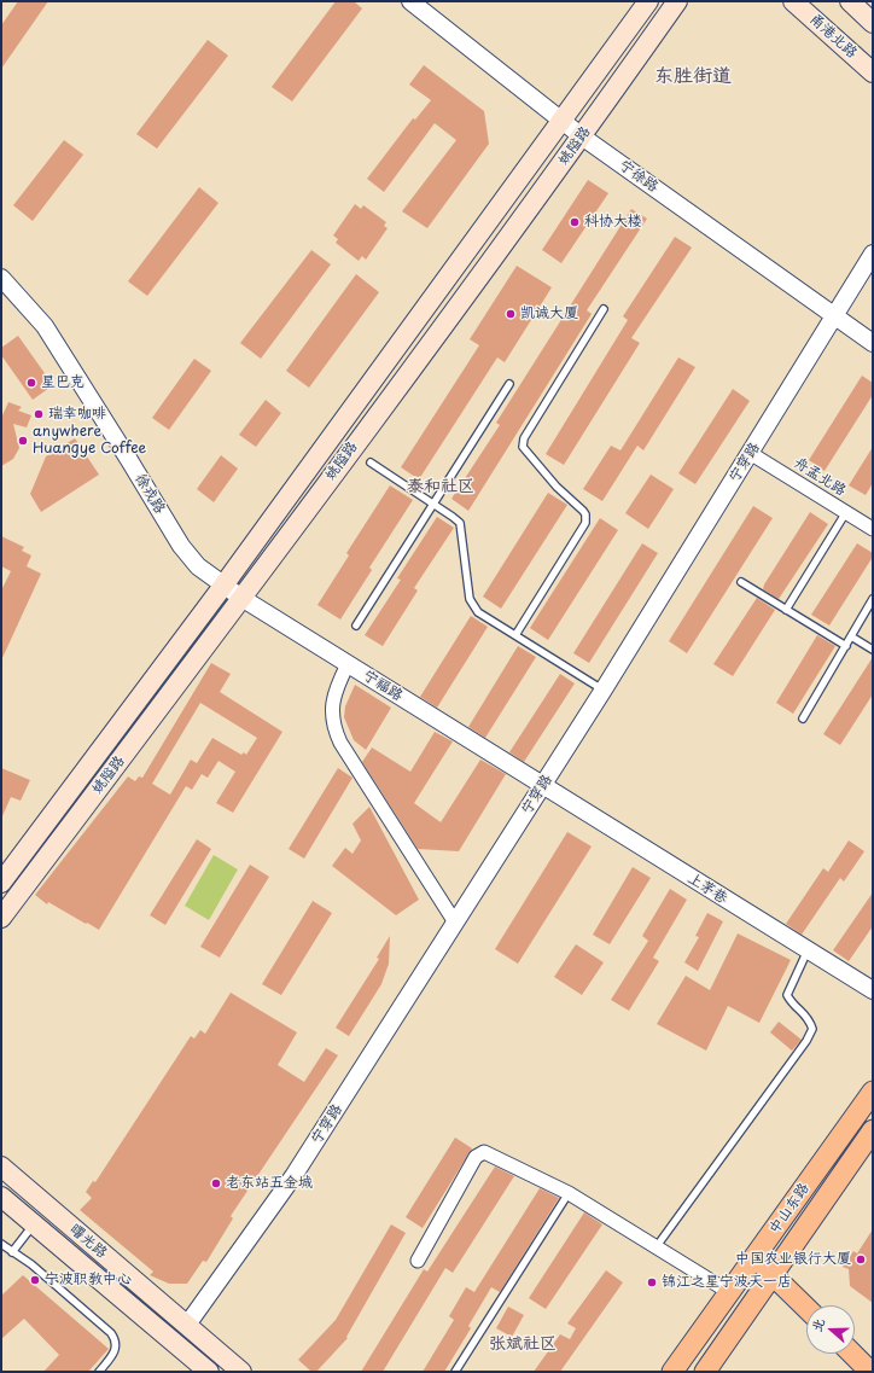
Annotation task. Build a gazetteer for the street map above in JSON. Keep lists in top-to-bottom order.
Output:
{
  "streets": {
    "main road": [
      "甬港北路",
      "姚隘路",
      "中山东路",
      "曙光路"
    ],
    "street": [
      "宁徐路",
      "宁穿路",
      "舟孟北路",
      "徐戎路",
      "宁福路",
      "上茅巷"
    ]
  },
  "crossings": [
    ["姚隘路", "宁徐路"],
    ["姚隘路", "徐戎路"],
    ["姚隘路", "宁福路"],
    ["宁徐路", "宁穿路"],
    ["宁穿路", "舟孟北路"],
    ["宁穿路", "宁福路"],
    ["宁穿路", "上茅巷"],
    ["宁穿路", "曙光路"],
    ["徐戎路", "宁福路"],
    ["宁福路", "上茅巷"]
  ],
  "districts": ["东胜街道", "泰和社区", "张斌社区"],
  "places": [
    "科协大楼",
    "凯诚大厦",
    "星巴克",
    "瑞幸咖啡",
    "anywhere Huangye Coffee",
    "老东站五金城",
    "中国农业银行大厦",
    "宁波职教中心",
    "锦江之星宁波天一店"
  ],
  "north": "left"
}
